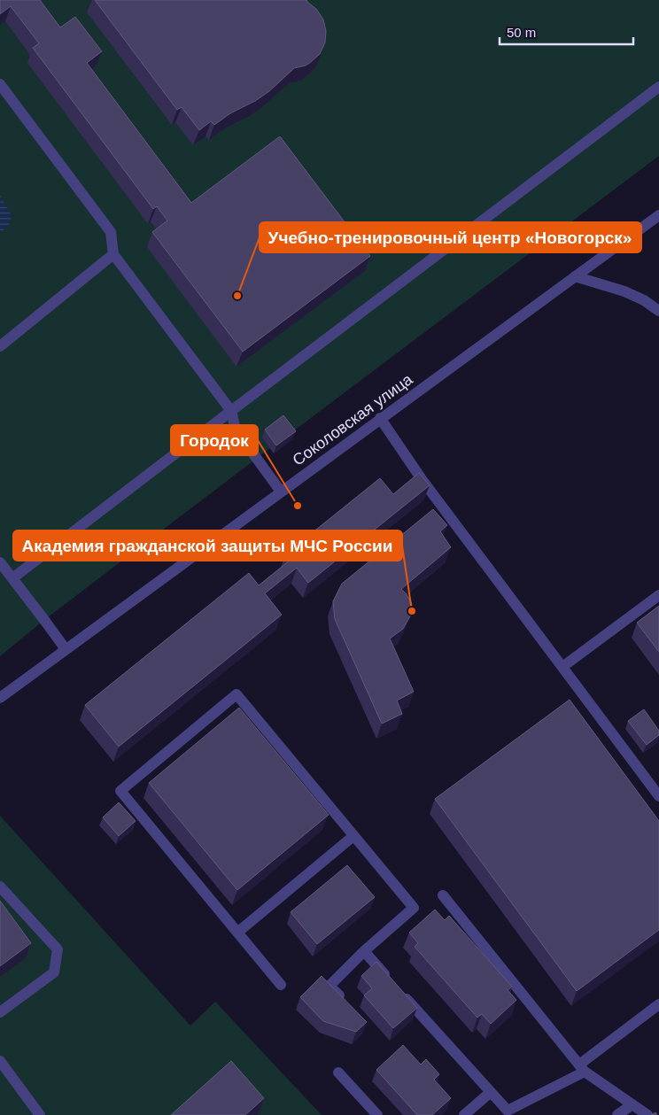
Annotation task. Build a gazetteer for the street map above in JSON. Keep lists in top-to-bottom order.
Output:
{
  "streets": {
    "street": ["Соколовская улица"]
  },
  "places": ["Учебно-тренировочный центр «Новогорск»", "Городок", "Академия гражданской защиты МЧС России"],
  "scale_bar": "50 m"
}
